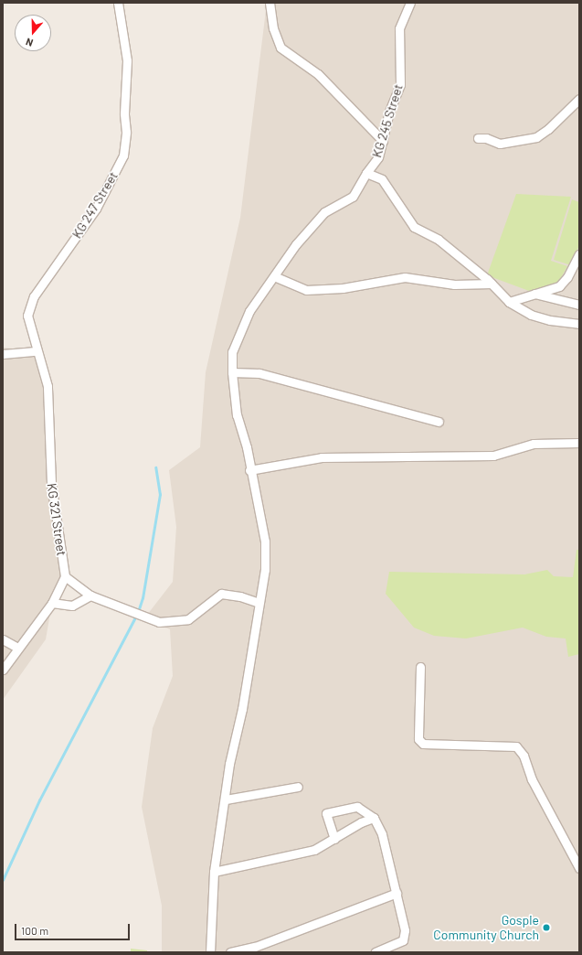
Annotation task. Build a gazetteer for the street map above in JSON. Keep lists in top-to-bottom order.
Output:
{
  "streets": {
    "street": ["KG 245 Street", "KG 247 Street", "KG 321 Street"]
  },
  "crossings": [
    ["KG 247 Street", "KG 321 Street"]
  ],
  "places": ["Gosple Community Church"],
  "scale_bar": "100 m",
  "north": "bottom"
}
